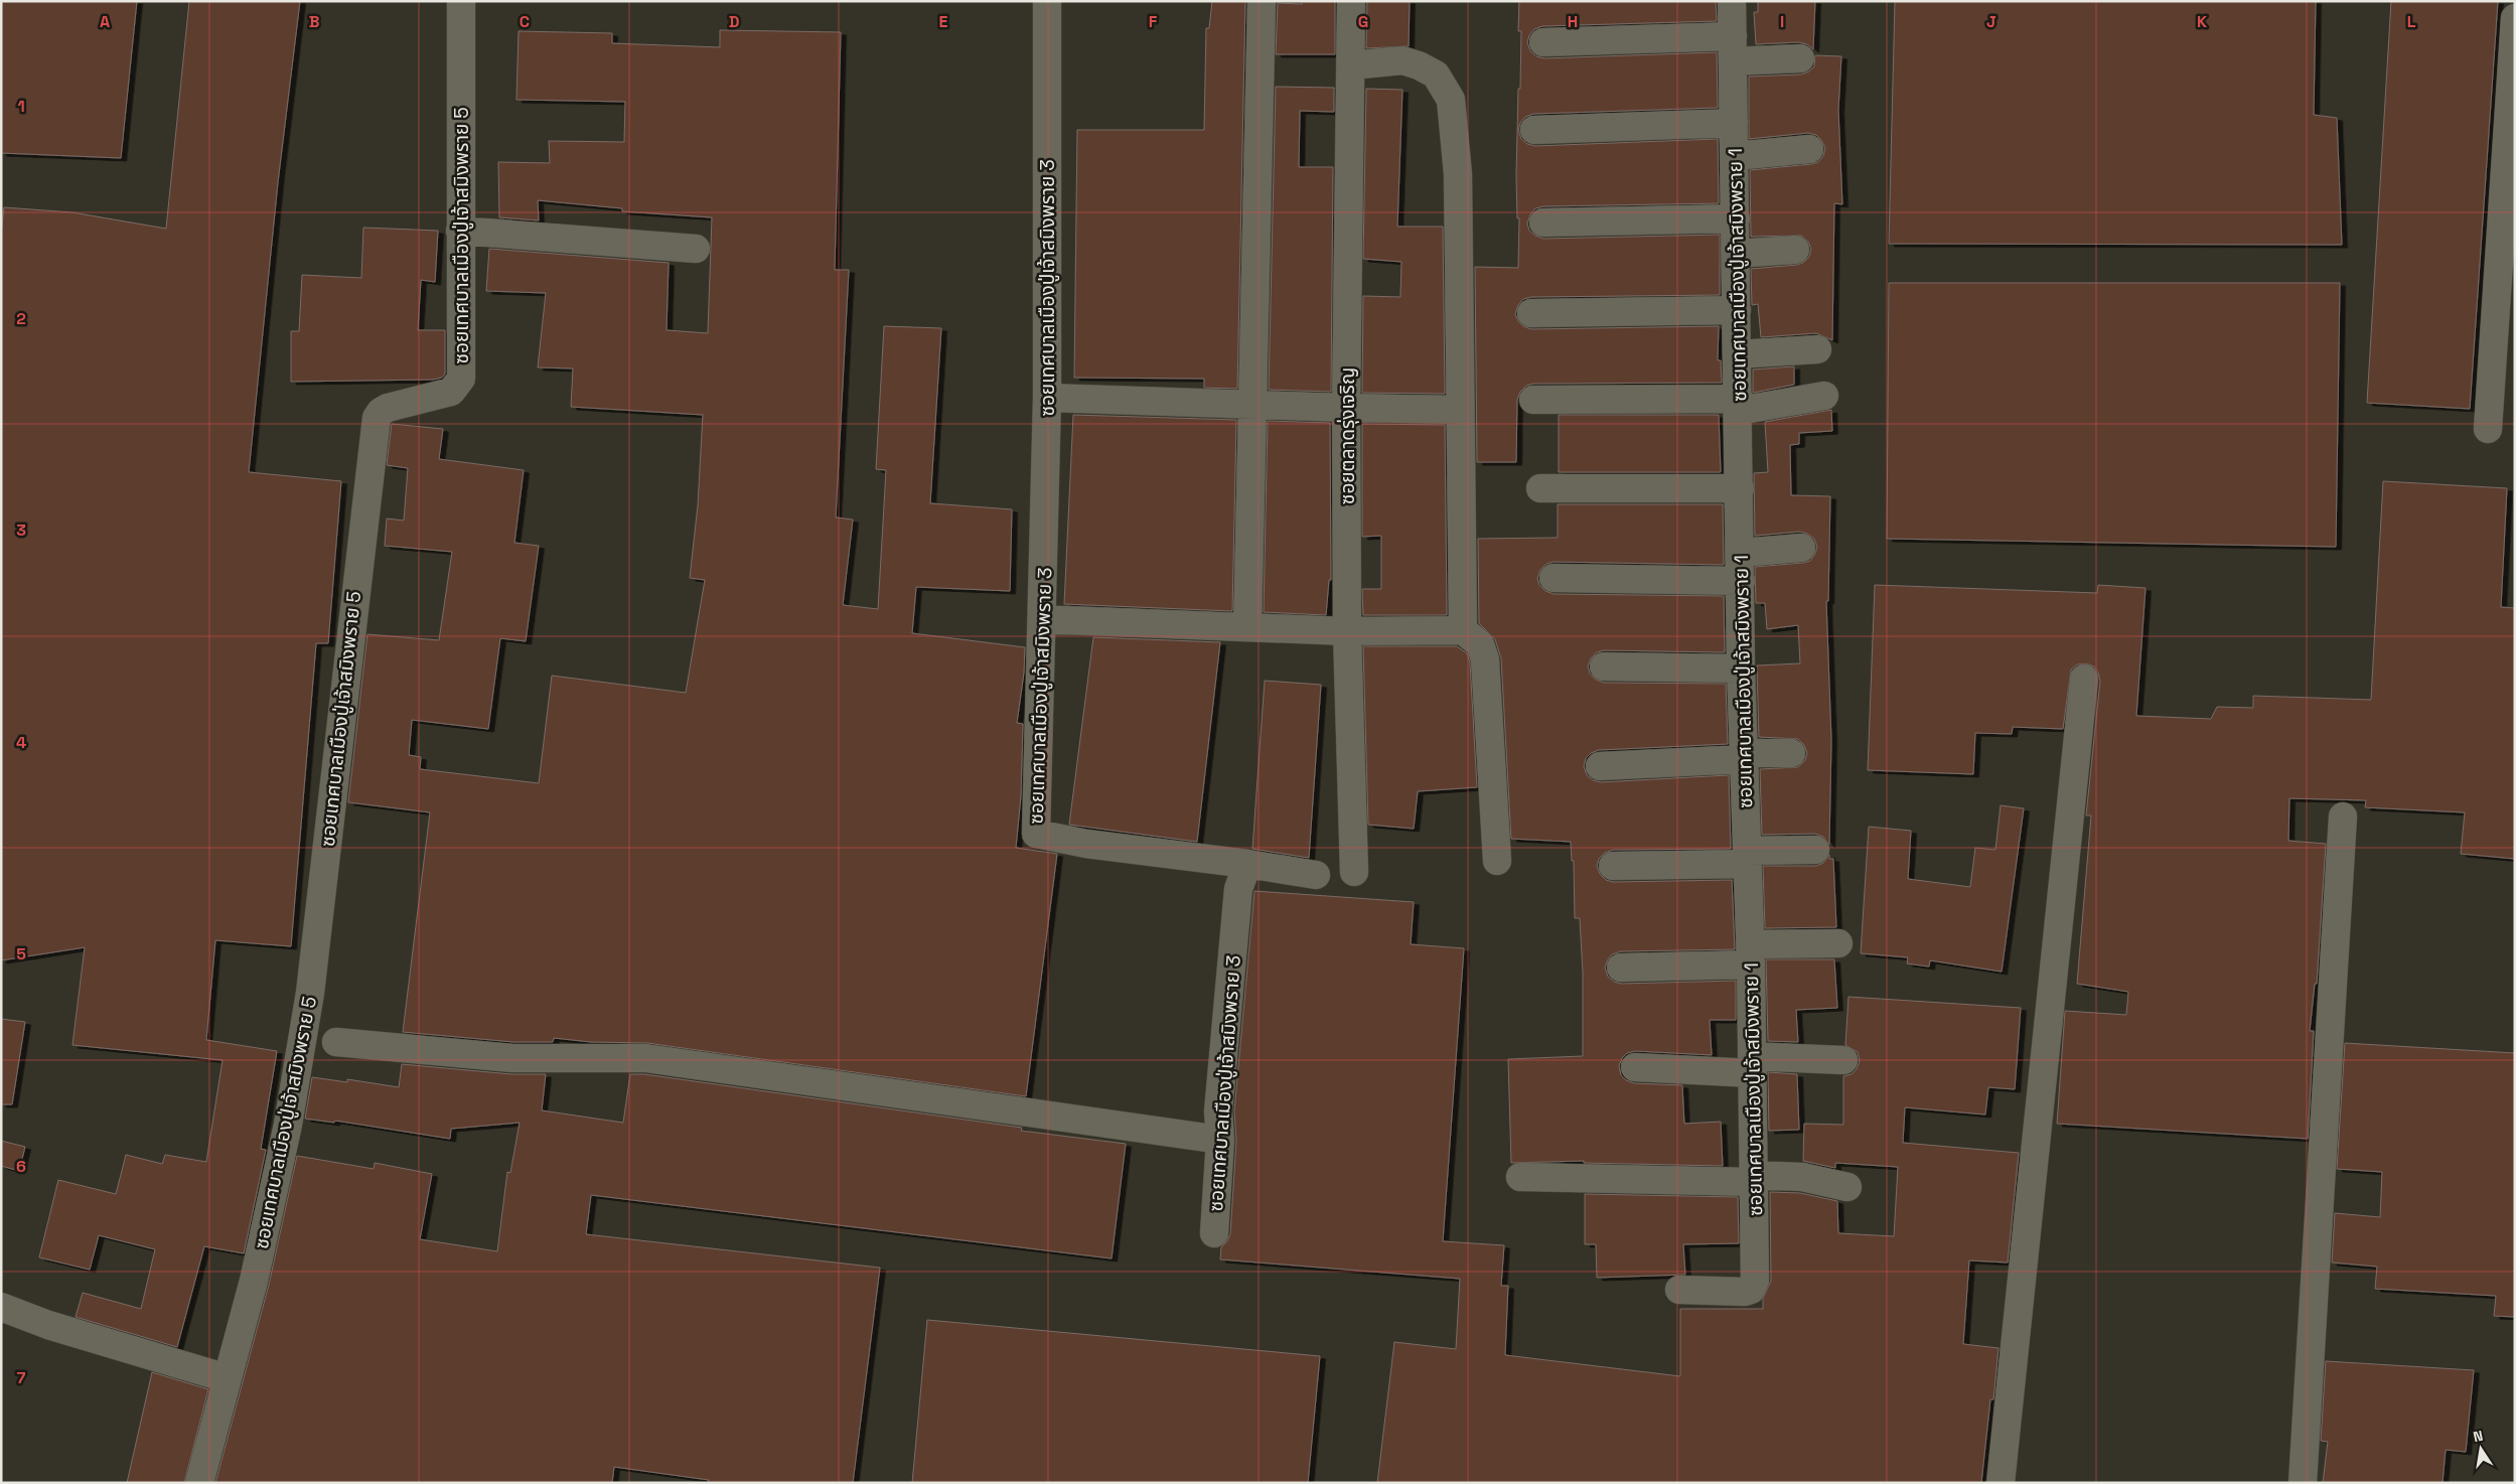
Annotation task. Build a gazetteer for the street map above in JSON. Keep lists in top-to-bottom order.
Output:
{
  "streets": {
    "street": [
      "ซอยเทศบาลเมืองปู่เจ้าสมิงพราย 5",
      "ซอยเทศบาลเมืองปู่เจ้าสมิงพราย 1",
      "ซอยเทศบาลเมืองปู่เจ้าสมิงพราย 3",
      "ซอยตลาดรุ่งเจริญ"
    ]
  },
  "north": "top",
  "grid": {
    "columns": [
      "A",
      "B",
      "C",
      "D",
      "E",
      "F",
      "G",
      "H",
      "I",
      "J",
      "K",
      "L"
    ],
    "rows": [
      "1",
      "2",
      "3",
      "4",
      "5",
      "6",
      "7"
    ]
  }
}
